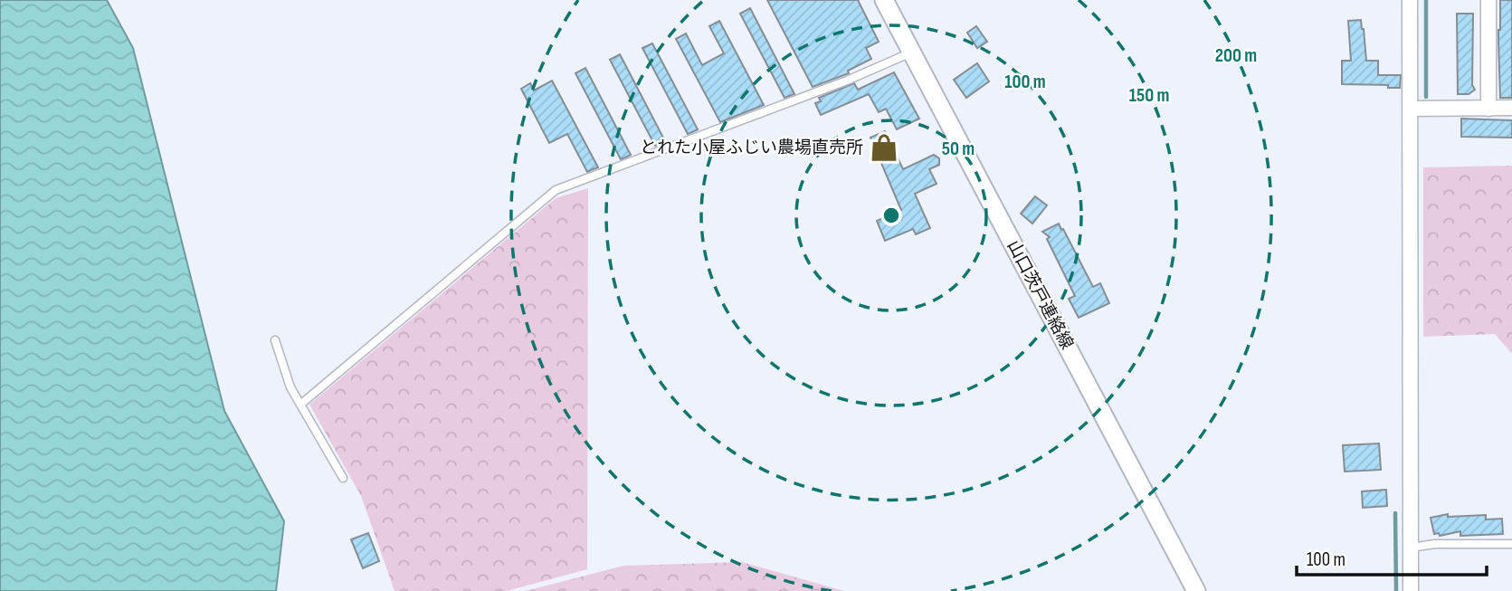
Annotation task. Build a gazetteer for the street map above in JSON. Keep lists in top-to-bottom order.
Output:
{
  "streets": {
    "street": ["山口茨戸連絡線"]
  },
  "places": {
    "shop": ["とれた小屋ふじい農場直売所"]
  },
  "scale_bar": "100 m",
  "rings": [
    "200 m",
    "100 m",
    "150 m",
    "50 m"
  ]
}
